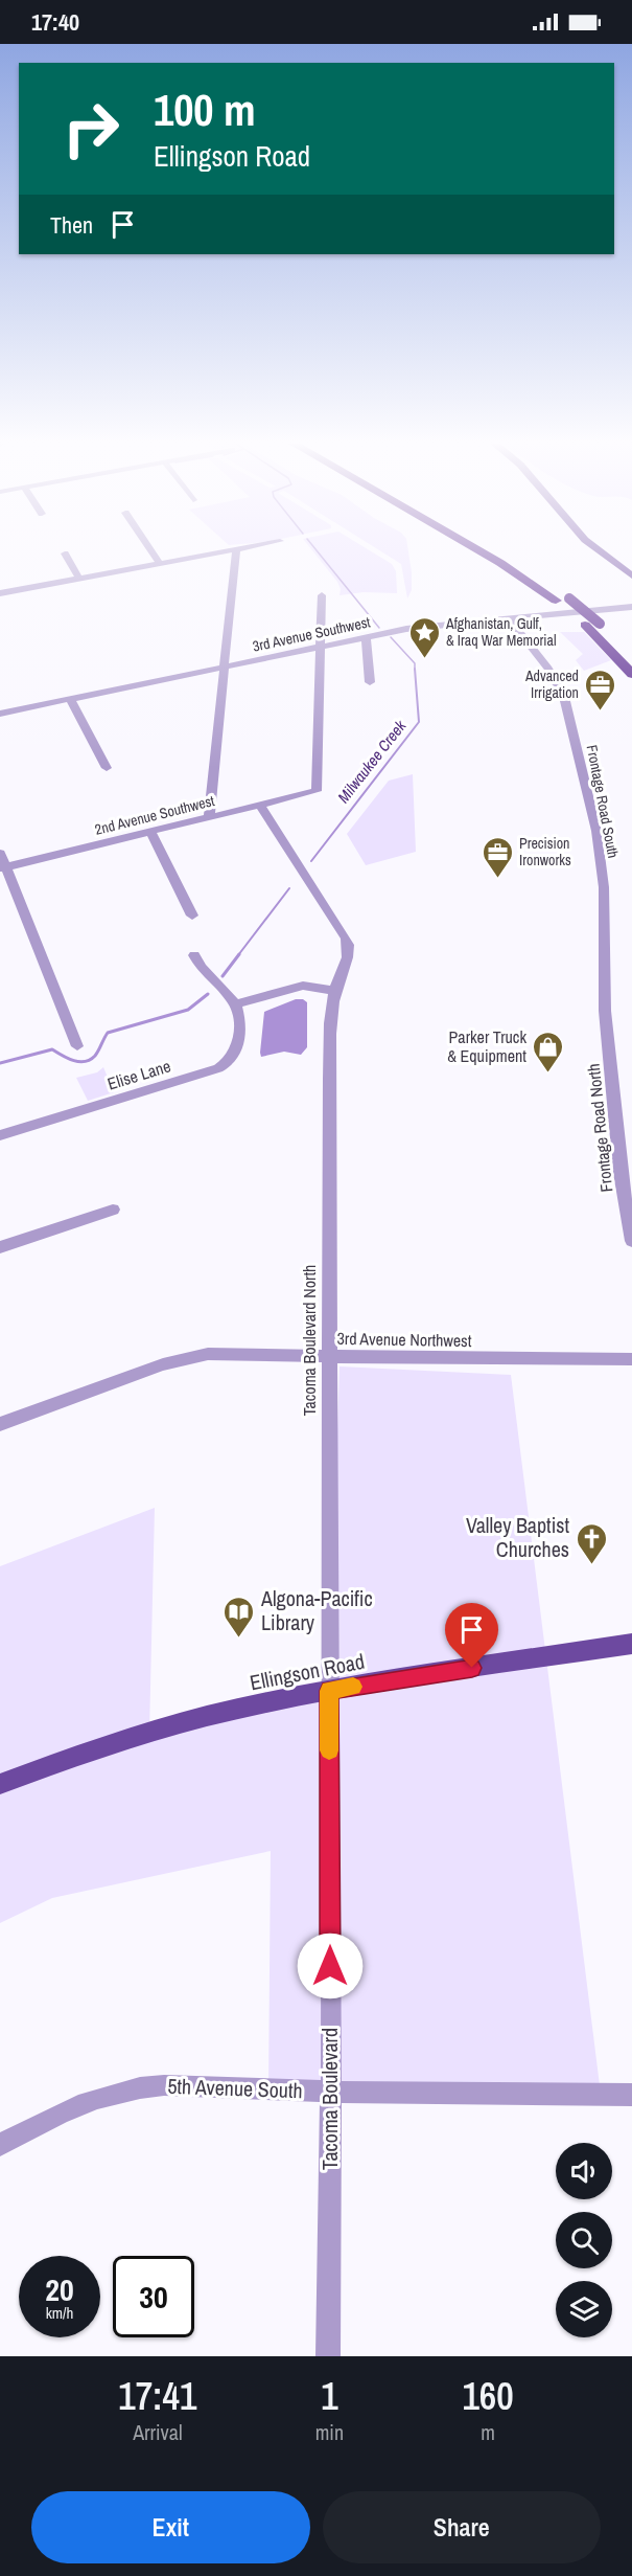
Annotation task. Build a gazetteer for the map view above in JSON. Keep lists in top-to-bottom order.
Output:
{
  "streets": {
    "main road": ["Ellingson Road"],
    "street": [
      "3rd Avenue Southwest",
      "Frontage Road South",
      "2nd Avenue Southwest",
      "Elise Lane",
      "Frontage Road North",
      "3rd Avenue Northwest",
      "Tacoma Boulevard North",
      "5th Avenue South",
      "Tacoma Boulevard"
    ]
  },
  "crossings": [
    ["3rd Avenue Southwest", "Frontage Road South"],
    ["3rd Avenue Southwest", "2nd Avenue Southwest"],
    ["Frontage Road South", "Frontage Road North"],
    ["2nd Avenue Southwest", "Tacoma Boulevard North"],
    ["3rd Avenue Northwest", "Tacoma Boulevard North"],
    ["Tacoma Boulevard North", "Ellingson Road"],
    ["Tacoma Boulevard North", "Tacoma Boulevard"],
    ["Ellingson Road", "Tacoma Boulevard"],
    ["5th Avenue South", "Tacoma Boulevard"]
  ],
  "water": ["Milwaukee Creek"],
  "places": {
    "place": ["Afghanistan, Gulf, & Iraq War Memorial"],
    "office": ["Advanced Irrigation", "Precision Ironworks"],
    "shop": ["Parker Truck & Equipment"],
    "church": ["Valley Baptist Churches"],
    "library": ["Algona-Pacific Library"]
  },
  "page": {
    "status": "17:40",
    "turn": ["100 m", "Ellingson Road"],
    "then": "Then",
    "speed": "20 km/h",
    "limit": "30",
    "eta": [
      "17:41",
      "Arrival",
      "1",
      "min",
      "160",
      "m"
    ],
    "buttons": ["Exit", "Share"]
  }
}
